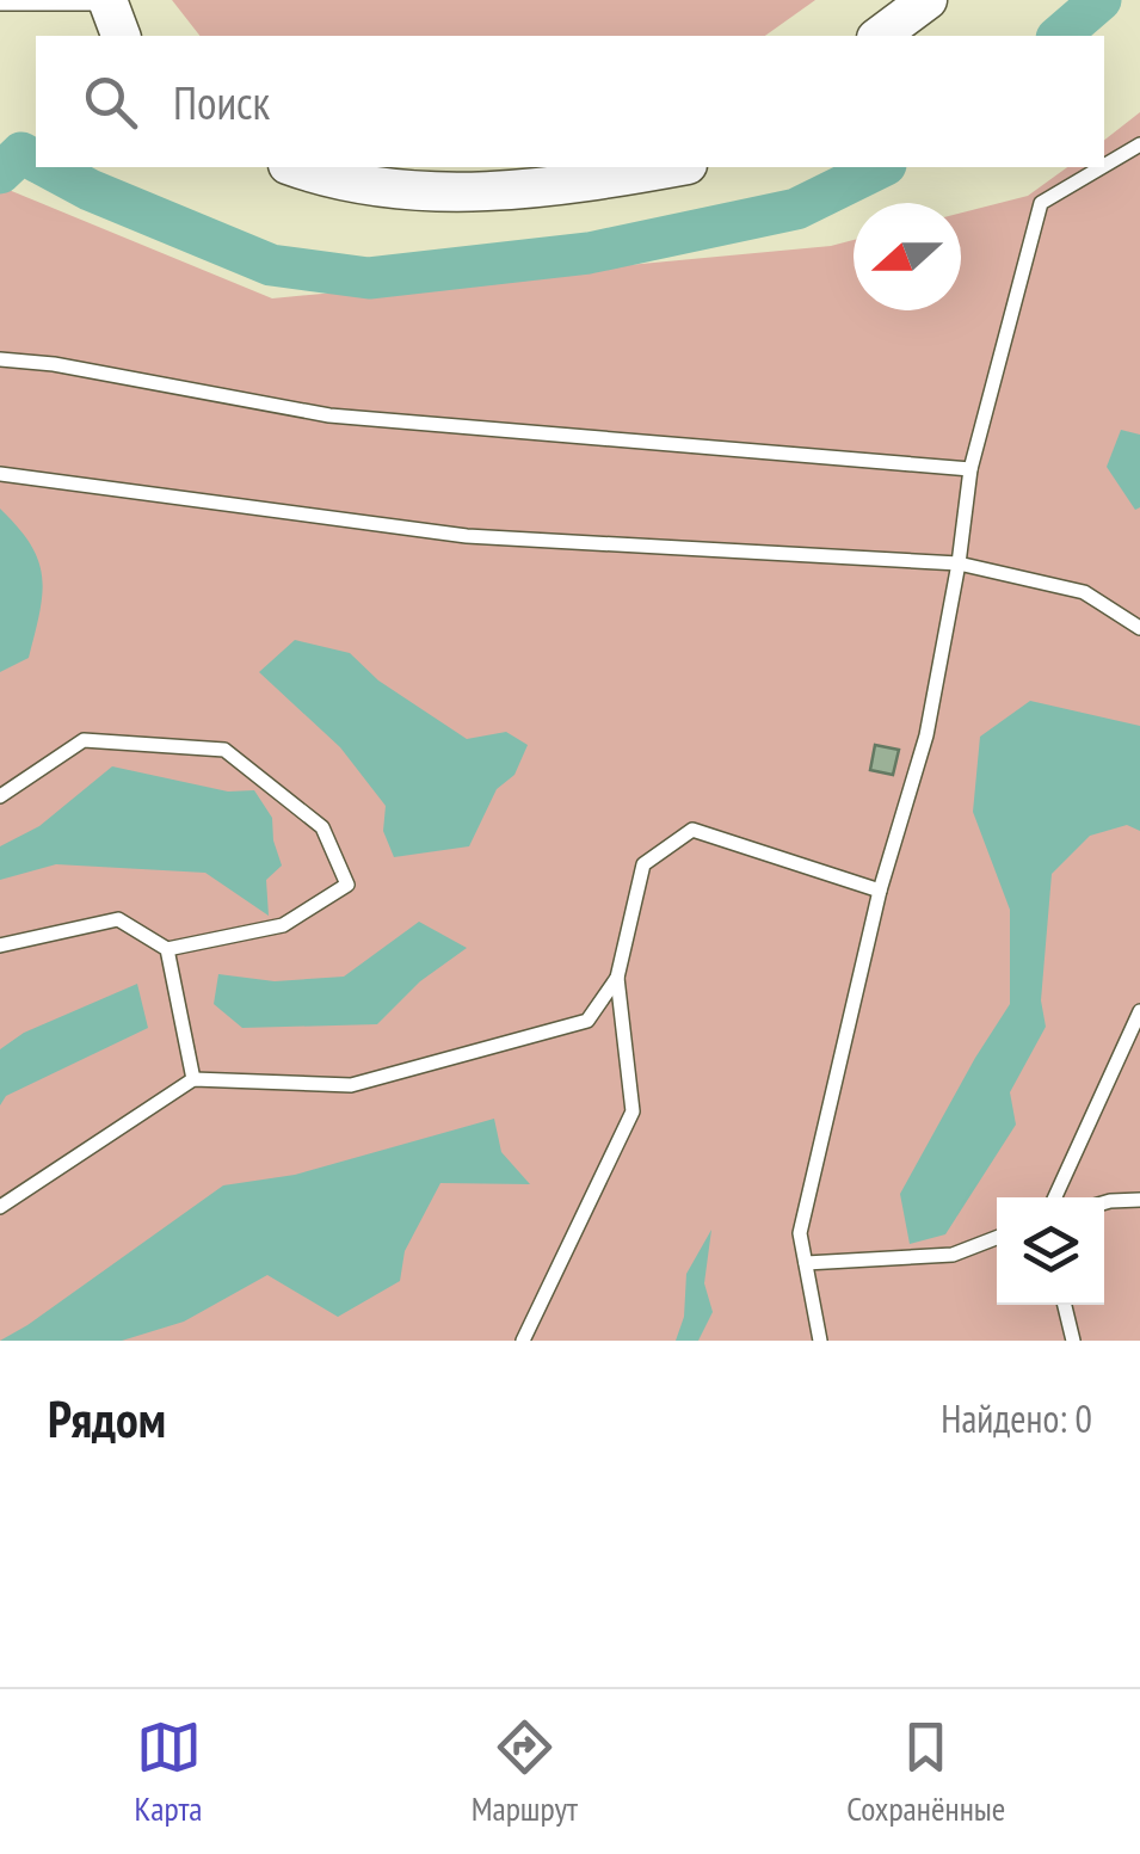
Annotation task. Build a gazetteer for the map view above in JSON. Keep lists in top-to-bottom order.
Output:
{
  "north": "left",
  "page": {
    "search": "Поиск",
    "heading": ["Рядом", "Найдено: 0"],
    "nav": ["Карта", "Маршрут", "Сохранённые"]
  }
}
